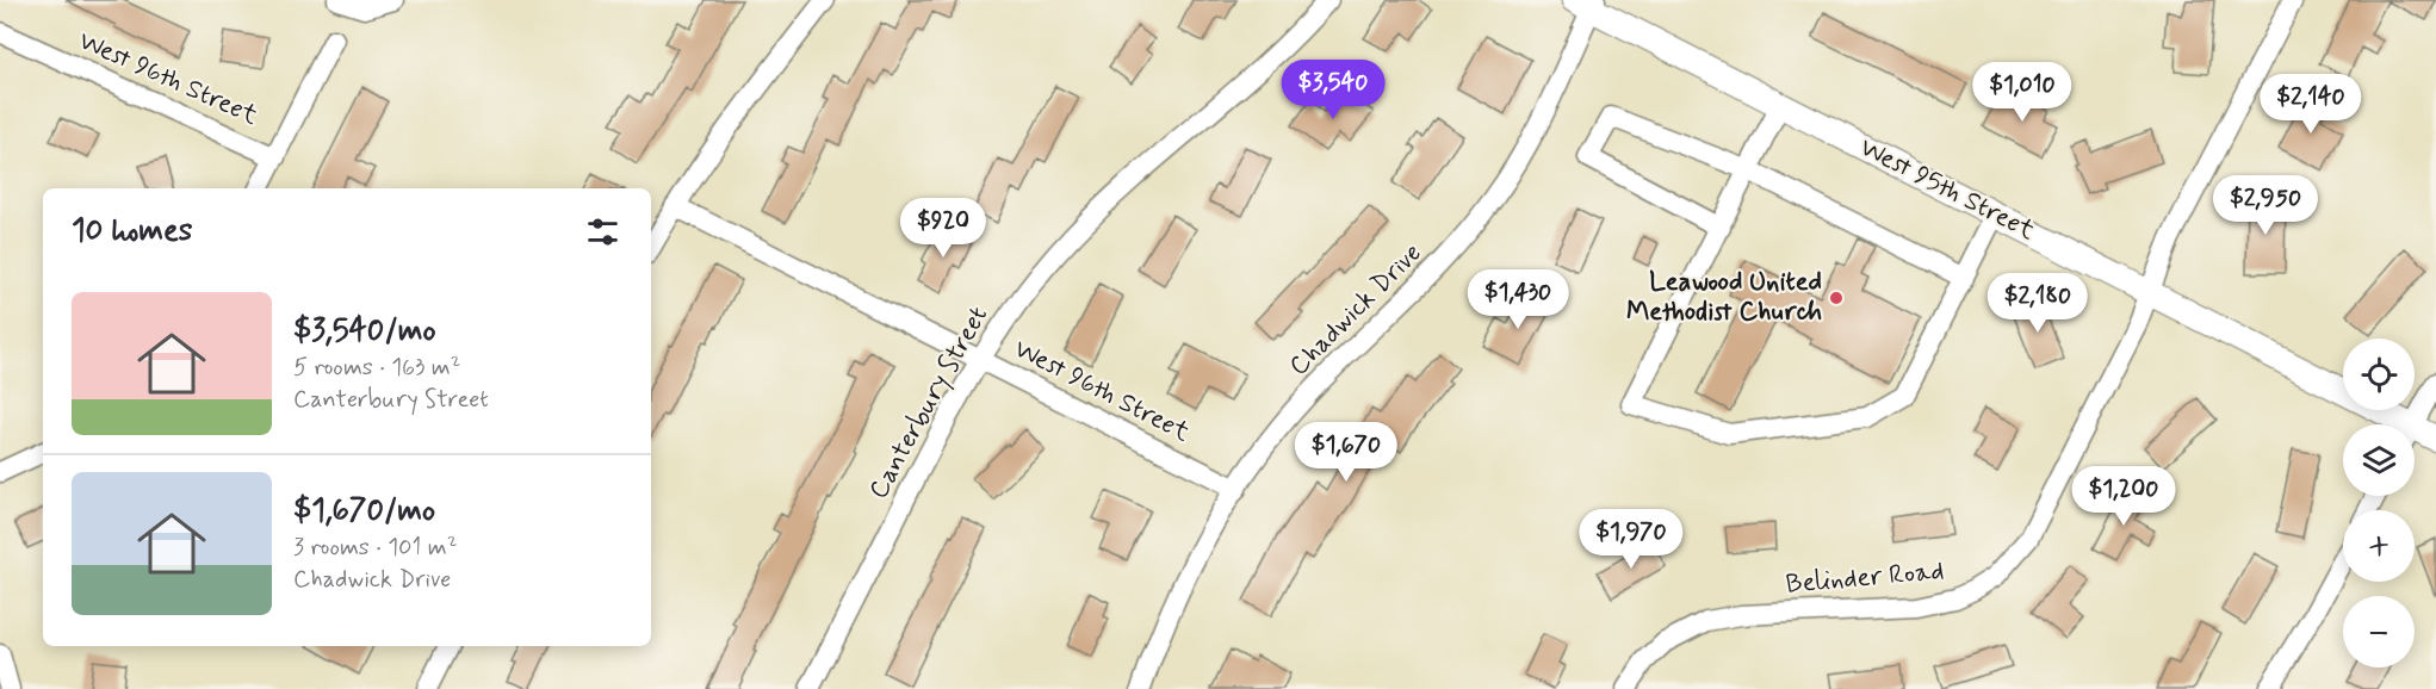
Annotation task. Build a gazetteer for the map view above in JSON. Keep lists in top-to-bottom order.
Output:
{
  "streets": {
    "main road": ["West 95th Street"],
    "street": [
      "West 96th Street",
      "Chadwick Drive",
      "Canterbury Street",
      "Belinder Road"
    ]
  },
  "crossings": [
    ["West 96th Street", "Chadwick Drive"],
    ["West 96th Street", "Canterbury Street"],
    ["West 95th Street", "Chadwick Drive"],
    ["West 95th Street", "Belinder Road"]
  ],
  "places": ["Leawood United Methodist Church"],
  "page": {
    "price": [
      "$3,540",
      "$1,010",
      "$2,140",
      "$2,950",
      "$920",
      "$1,430",
      "$2,180",
      "$1,670",
      "$1,200",
      "$1,970"
    ],
    "heading": "10 homes",
    "list": [
      {
        "name": "$3,540/mo",
        "note": "5 rooms · 163 m² · Canterbury Street"
      },
      {
        "name": "$1,670/mo",
        "note": "3 rooms · 101 m² · Chadwick Drive"
      }
    ],
    "map_buttons": ["+", "−"]
  }
}
